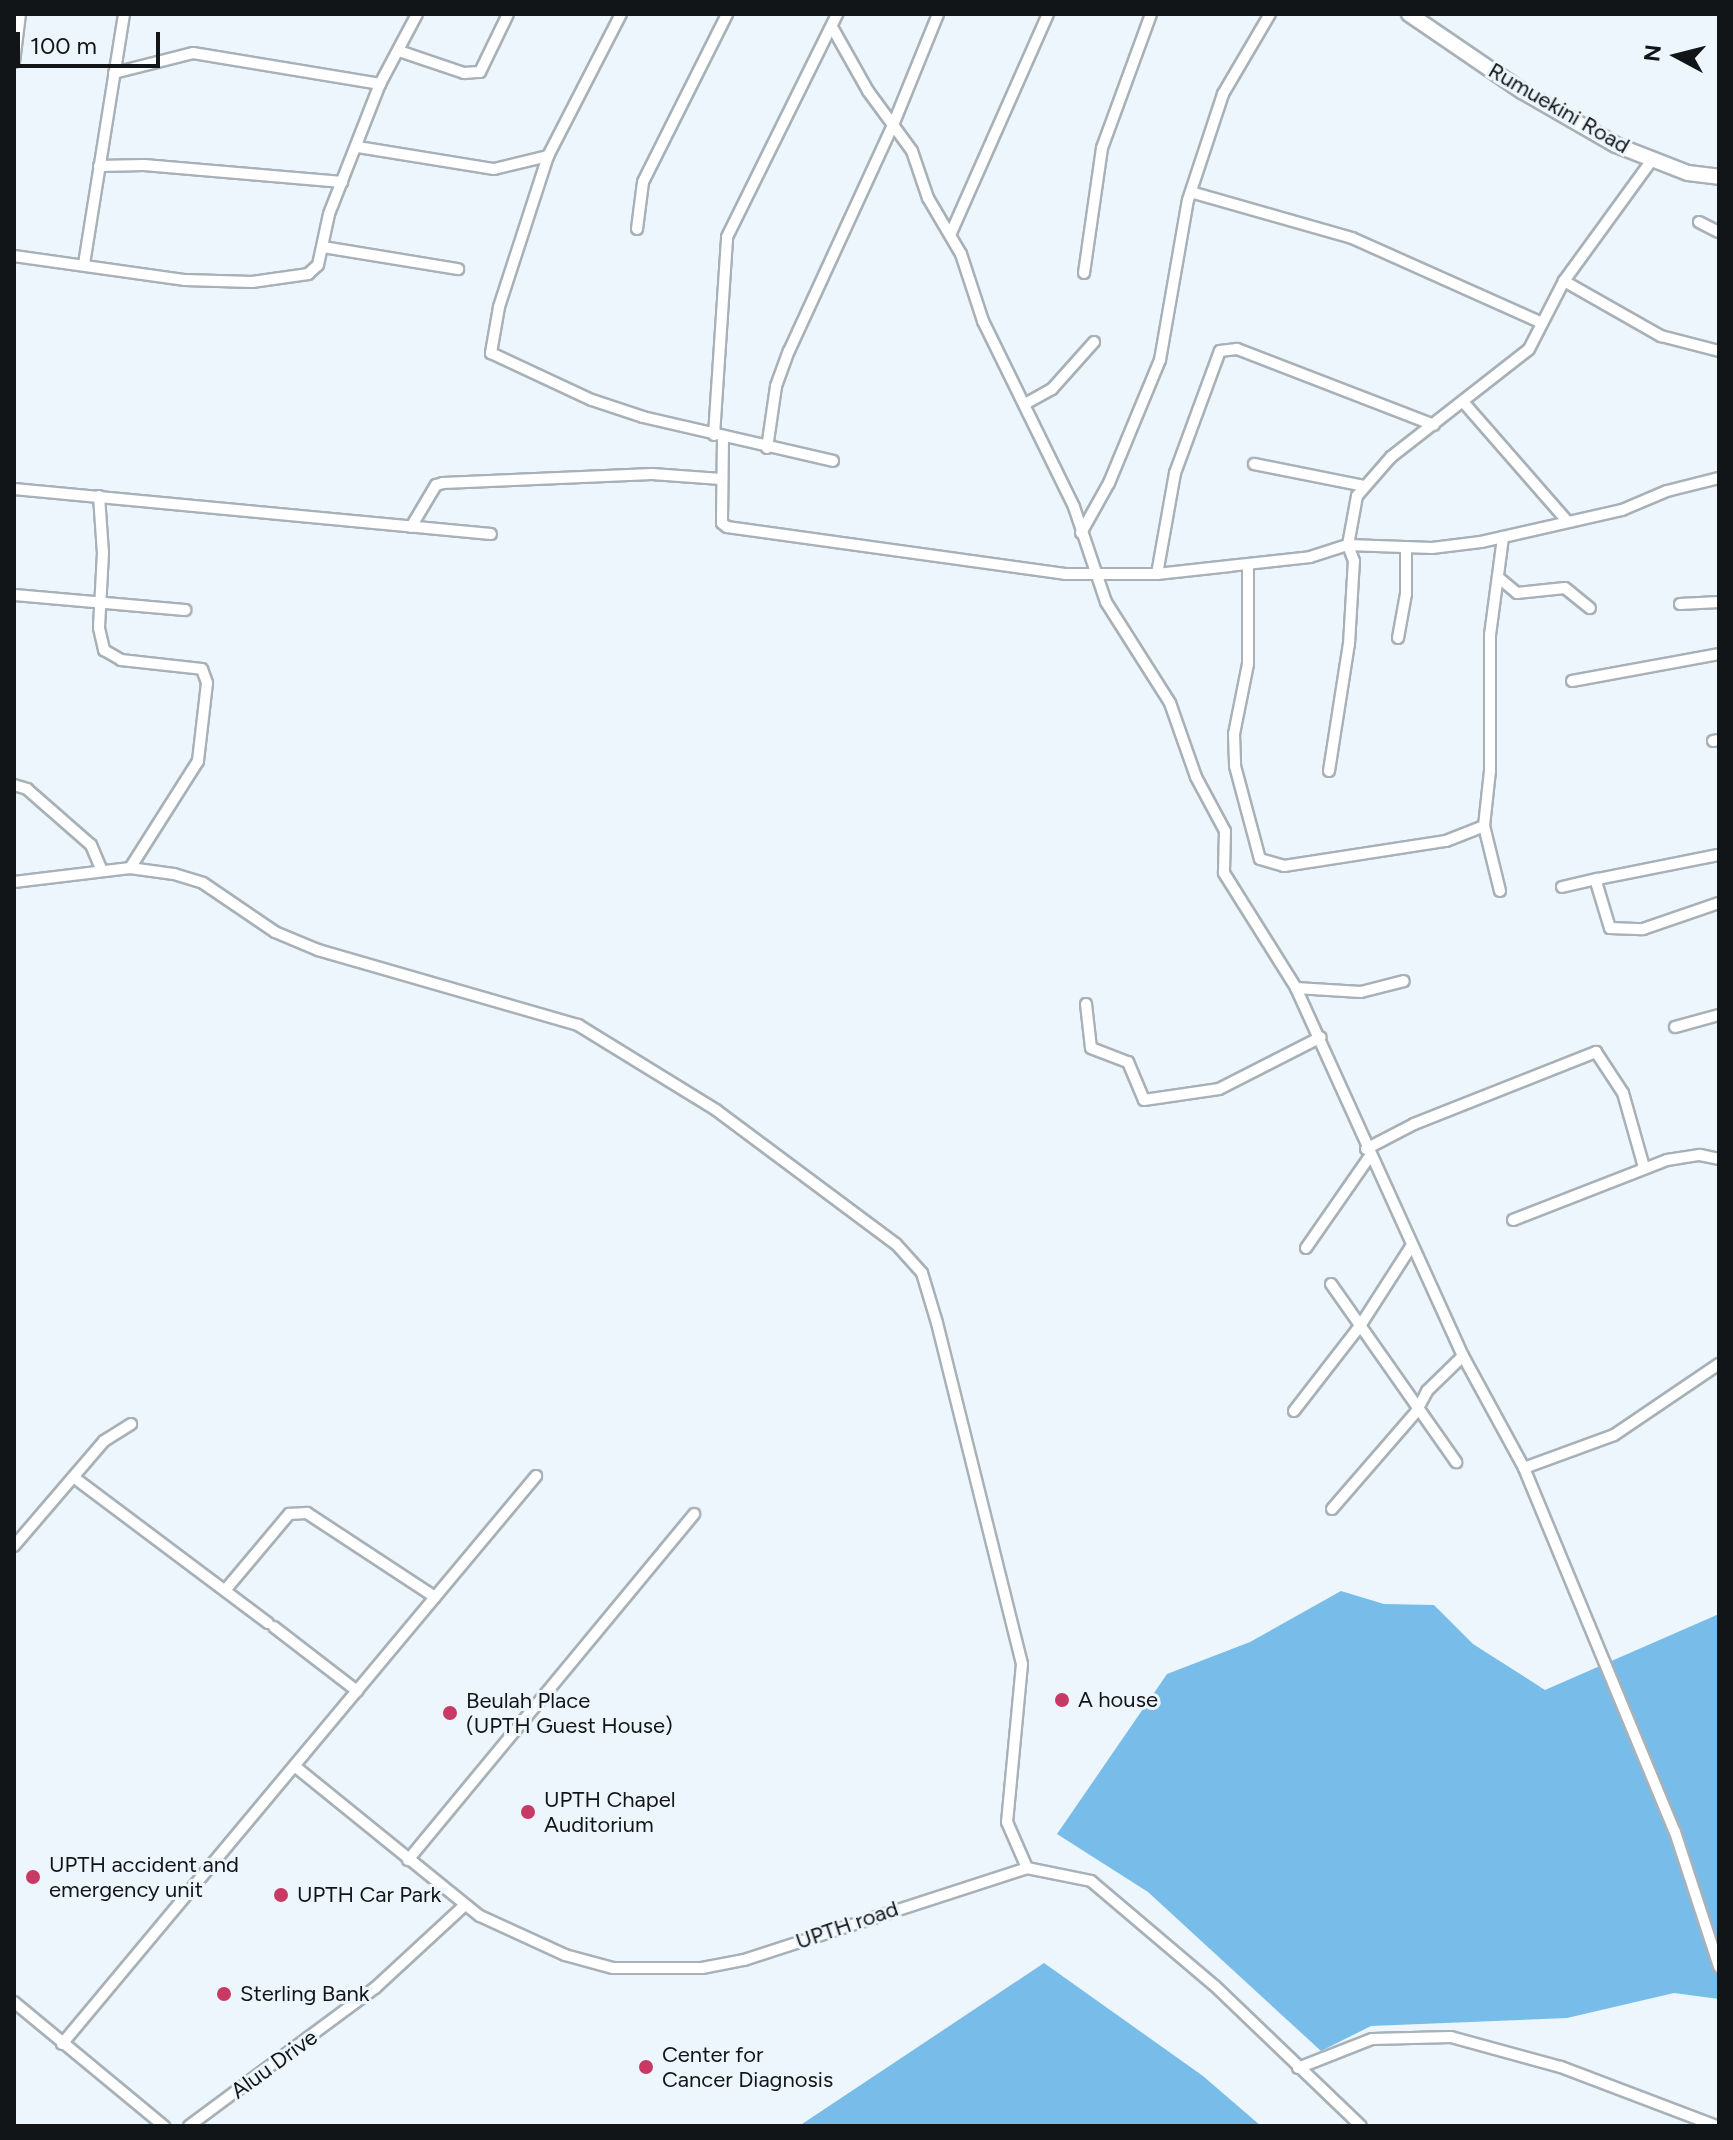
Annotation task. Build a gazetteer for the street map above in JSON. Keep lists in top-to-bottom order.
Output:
{
  "streets": {
    "street": ["Rumuekini Road", "UPTH road", "Aluu Drive"]
  },
  "crossings": [
    ["UPTH road", "Aluu Drive"]
  ],
  "places": [
    "A house",
    "Beulah Place (UPTH Guest House)",
    "UPTH Chapel Auditorium",
    "UPTH accident and emergency unit",
    "UPTH Car Park",
    "Sterling Bank",
    "Center for Cancer Diagnosis"
  ],
  "scale_bar": "100 m",
  "north": "left"
}
